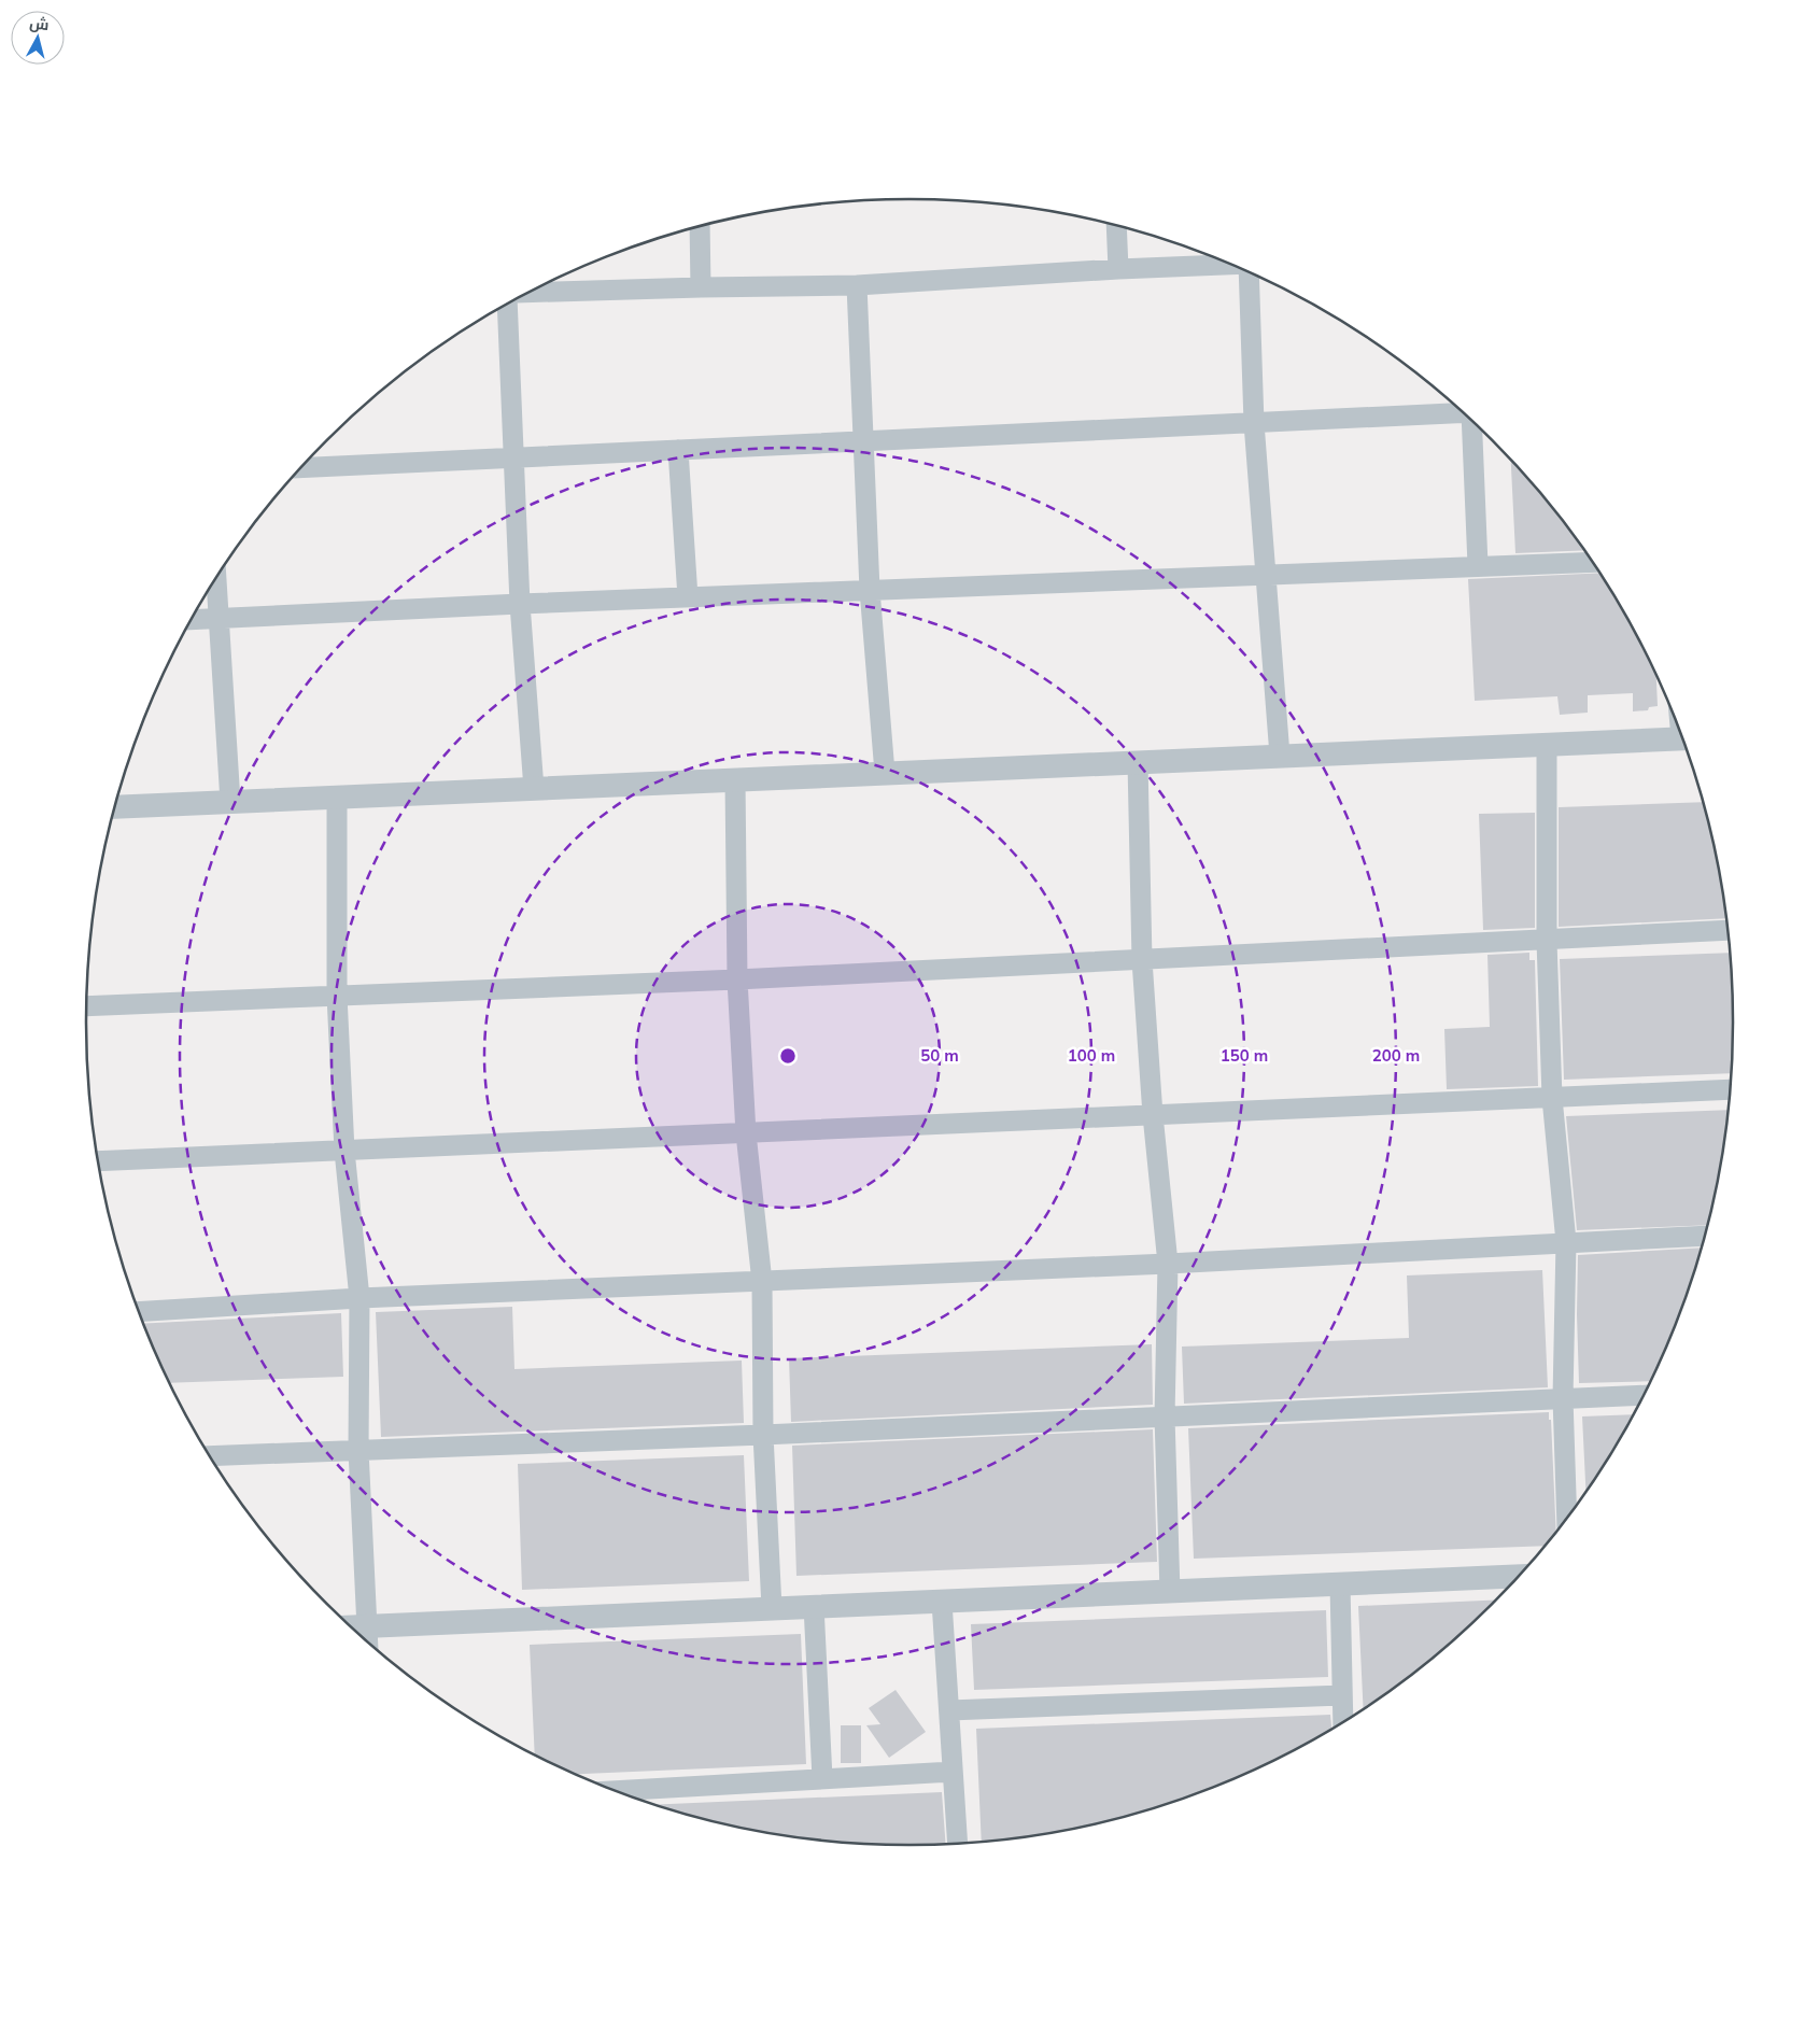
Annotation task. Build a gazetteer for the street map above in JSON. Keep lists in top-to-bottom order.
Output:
{
  "north": "top",
  "rings": [
    "50 m",
    "100 m",
    "150 m",
    "200 m"
  ]
}
